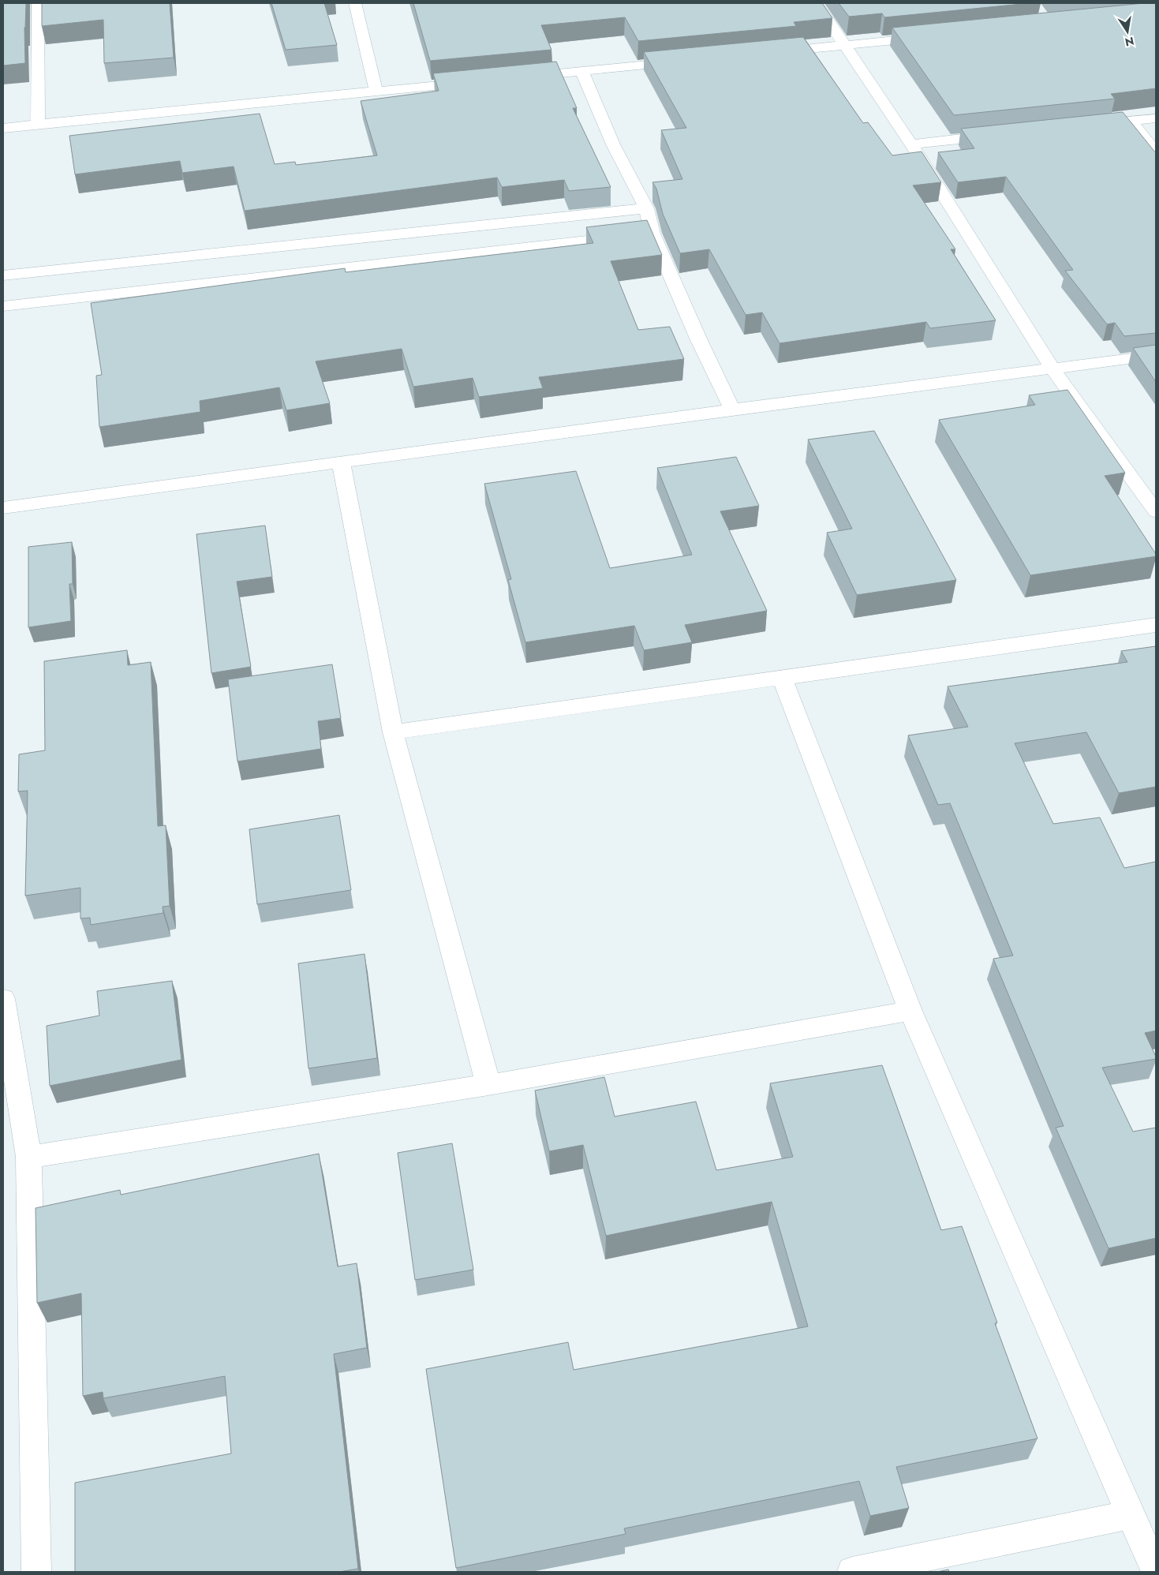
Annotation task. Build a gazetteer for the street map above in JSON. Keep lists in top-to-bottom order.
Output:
{
  "north": "bottom"
}
